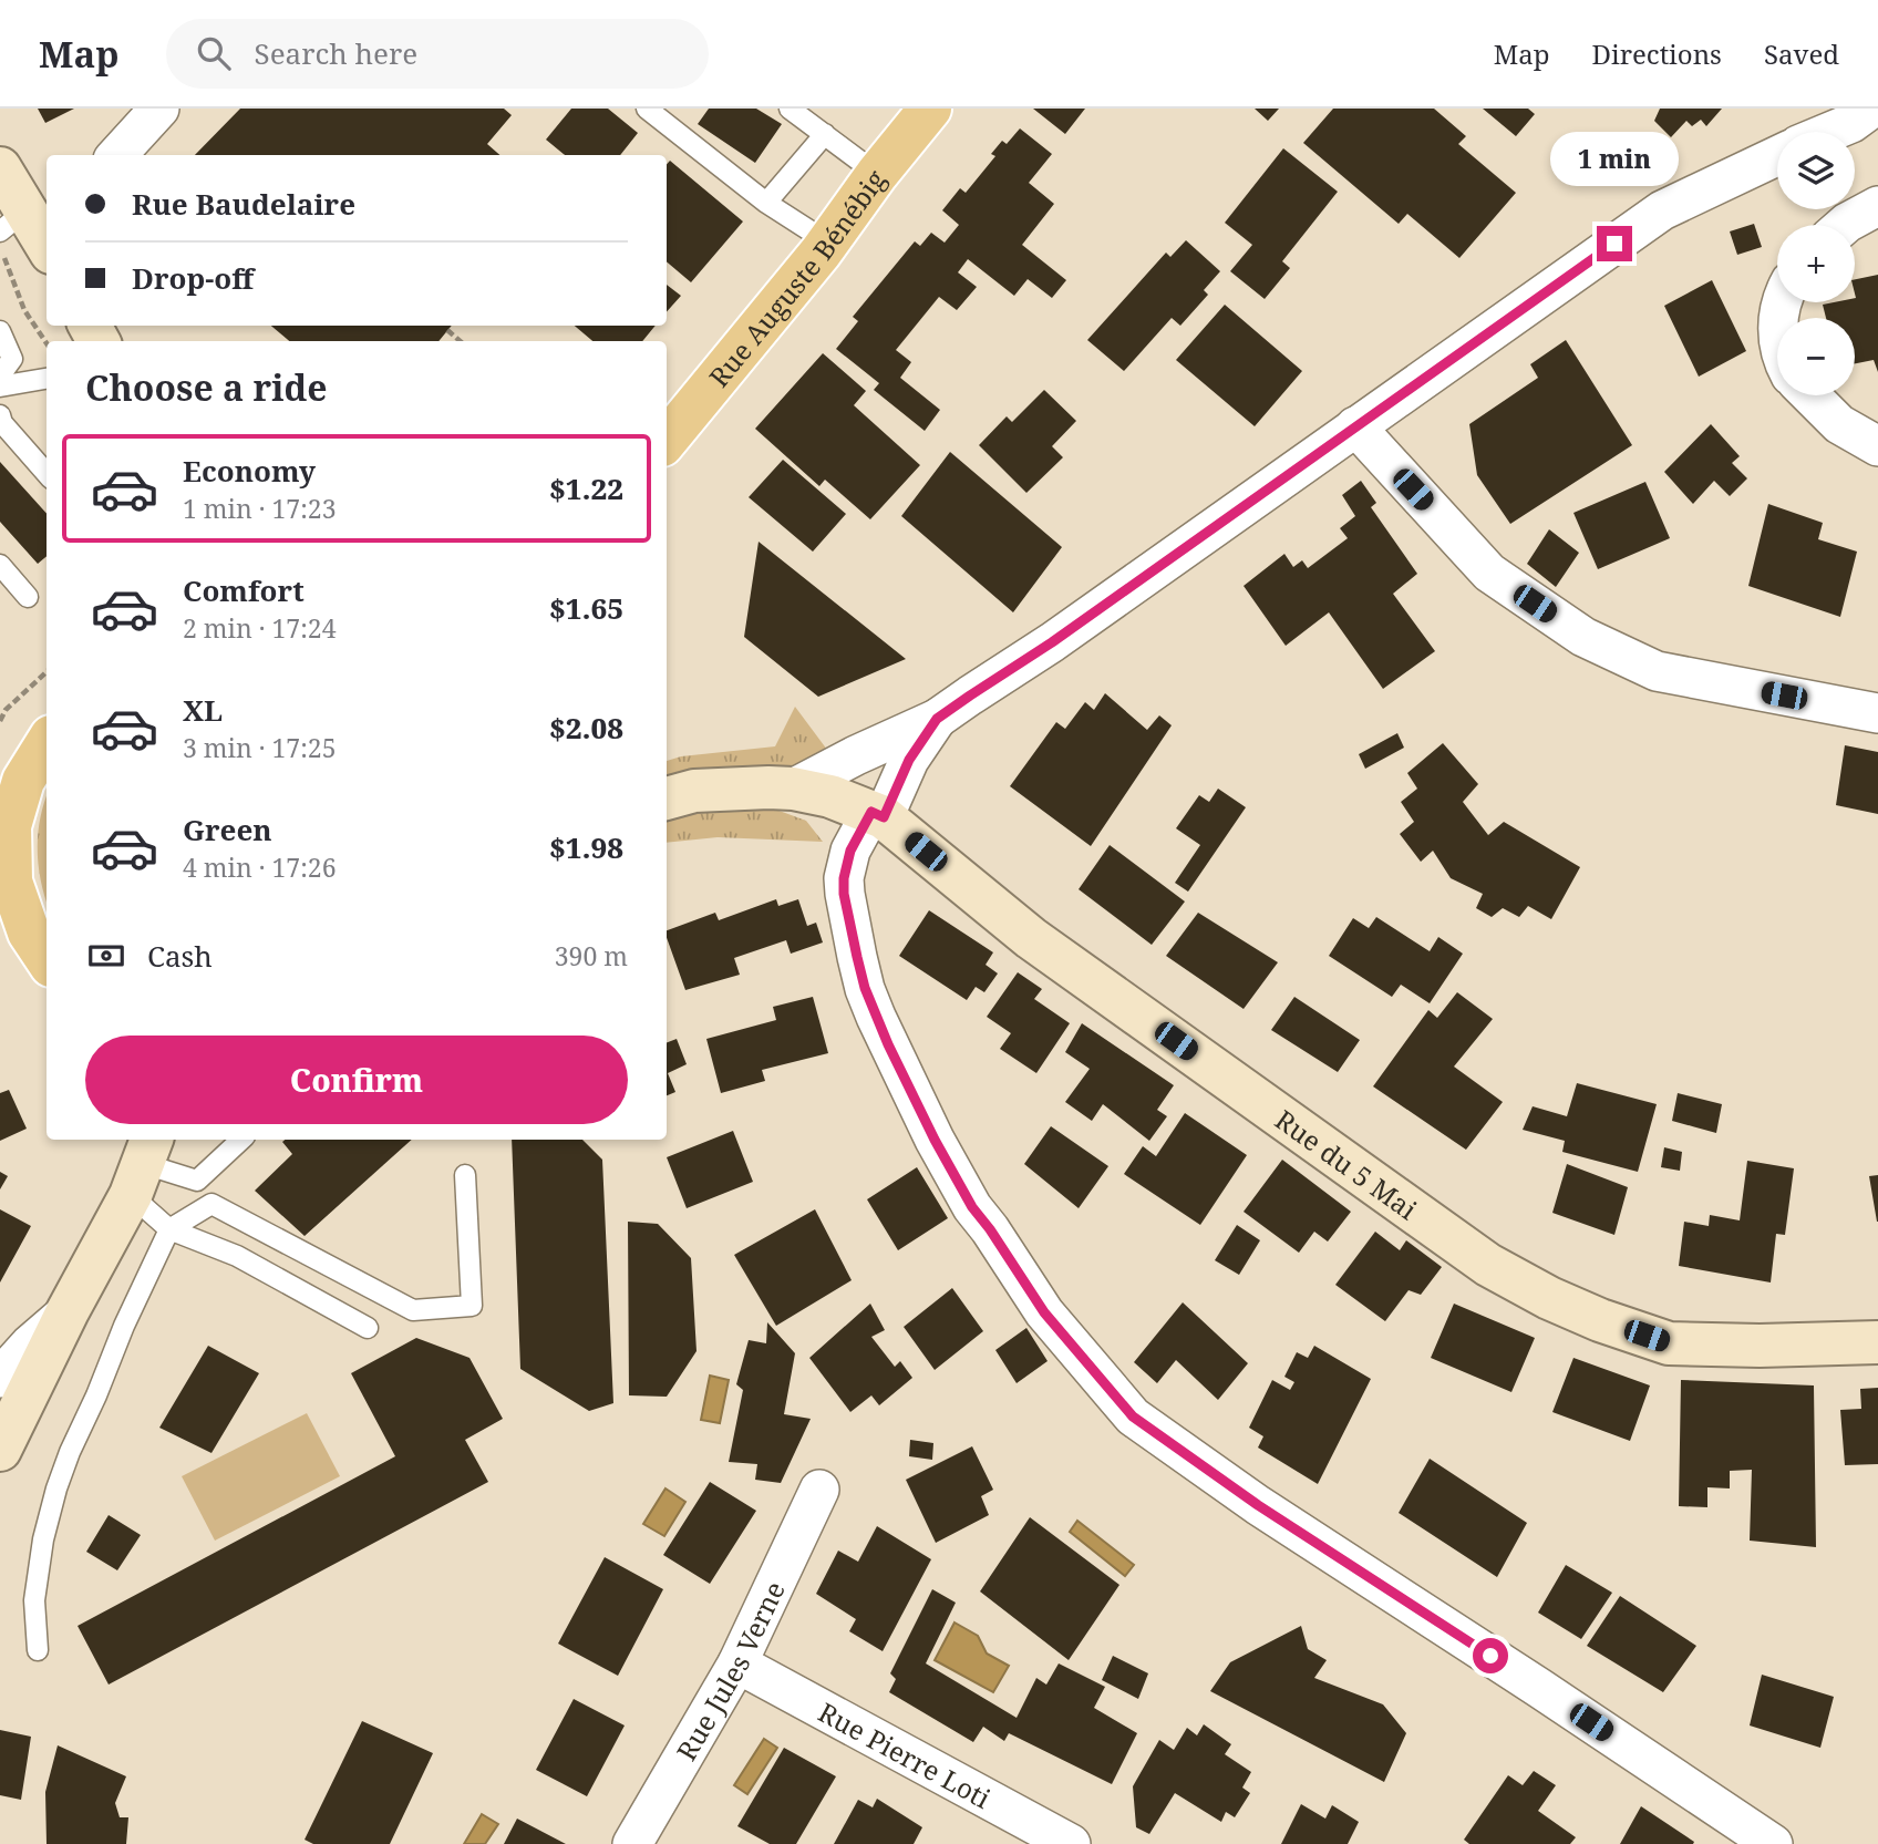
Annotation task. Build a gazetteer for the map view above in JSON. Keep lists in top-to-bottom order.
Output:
{
  "streets": {
    "main road": ["Rue Auguste Bénébig", "Rue du 5 Mai"],
    "street": ["Rue Jules Verne", "Rue Pierre Loti"]
  },
  "crossings": [
    ["Rue Jules Verne", "Rue Pierre Loti"]
  ],
  "page": {
    "header": "Map",
    "search": "Search here",
    "nav": ["Map", "Directions", "Saved"],
    "map_buttons": ["+", "−"],
    "bubble": "1 min",
    "banner": ["Rue Baudelaire", "Drop-off"],
    "heading": "Choose a ride",
    "list": [
      {
        "name": "Economy",
        "note": "1 min · 17:23",
        "value": "$1.22"
      },
      {
        "name": "Comfort",
        "note": "2 min · 17:24",
        "value": "$1.65"
      },
      {
        "name": "XL",
        "note": "3 min · 17:25",
        "value": "$2.08"
      },
      {
        "name": "Green",
        "note": "4 min · 17:26",
        "value": "$1.98"
      }
    ],
    "pay": ["Cash", "390 m"],
    "buttons": "Confirm"
  }
}
